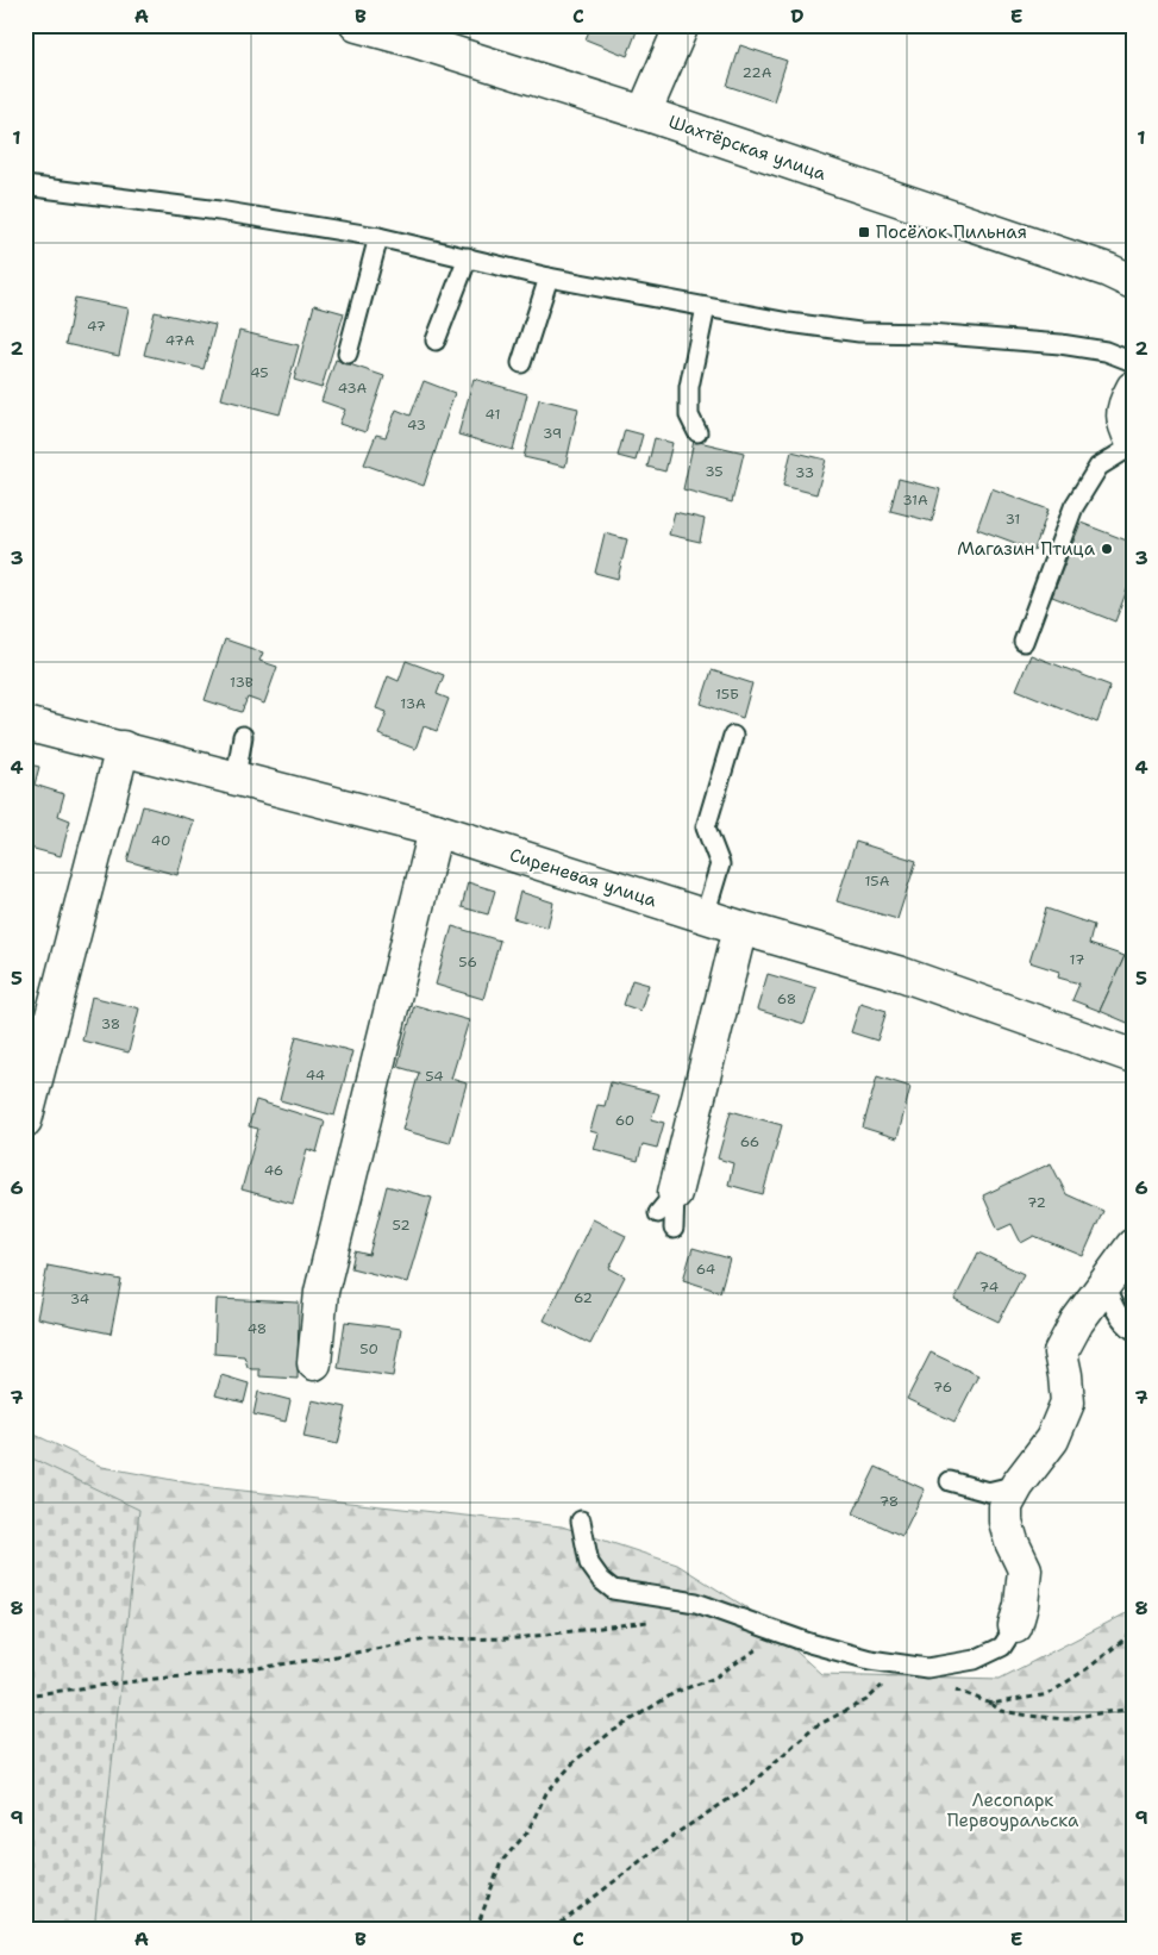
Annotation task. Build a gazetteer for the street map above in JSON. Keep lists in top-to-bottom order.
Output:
{
  "streets": {
    "street": ["Шахтёрская улица", "Сиреневая улица"]
  },
  "parks": ["Лесопарк Первоуральска"],
  "places": {
    "transit": ["Посёлок Пильная"],
    "other": ["Магазин Птица"]
  },
  "house_numbers": [
    "22А",
    "47",
    "47А",
    "45",
    "43А",
    "41",
    "43",
    "39",
    "35",
    "33",
    "31А",
    "31",
    "13В",
    "15Б",
    "13А",
    "40",
    "15А",
    "17",
    "56",
    "68",
    "38",
    "44",
    "54",
    "60",
    "66",
    "46",
    "72",
    "52",
    "64",
    "74",
    "62",
    "34",
    "48",
    "50",
    "76",
    "78"
  ],
  "grid": {
    "columns": [
      "A",
      "B",
      "C",
      "D",
      "E"
    ],
    "rows": [
      "1",
      "2",
      "3",
      "4",
      "5",
      "6",
      "7",
      "8",
      "9"
    ]
  }
}
